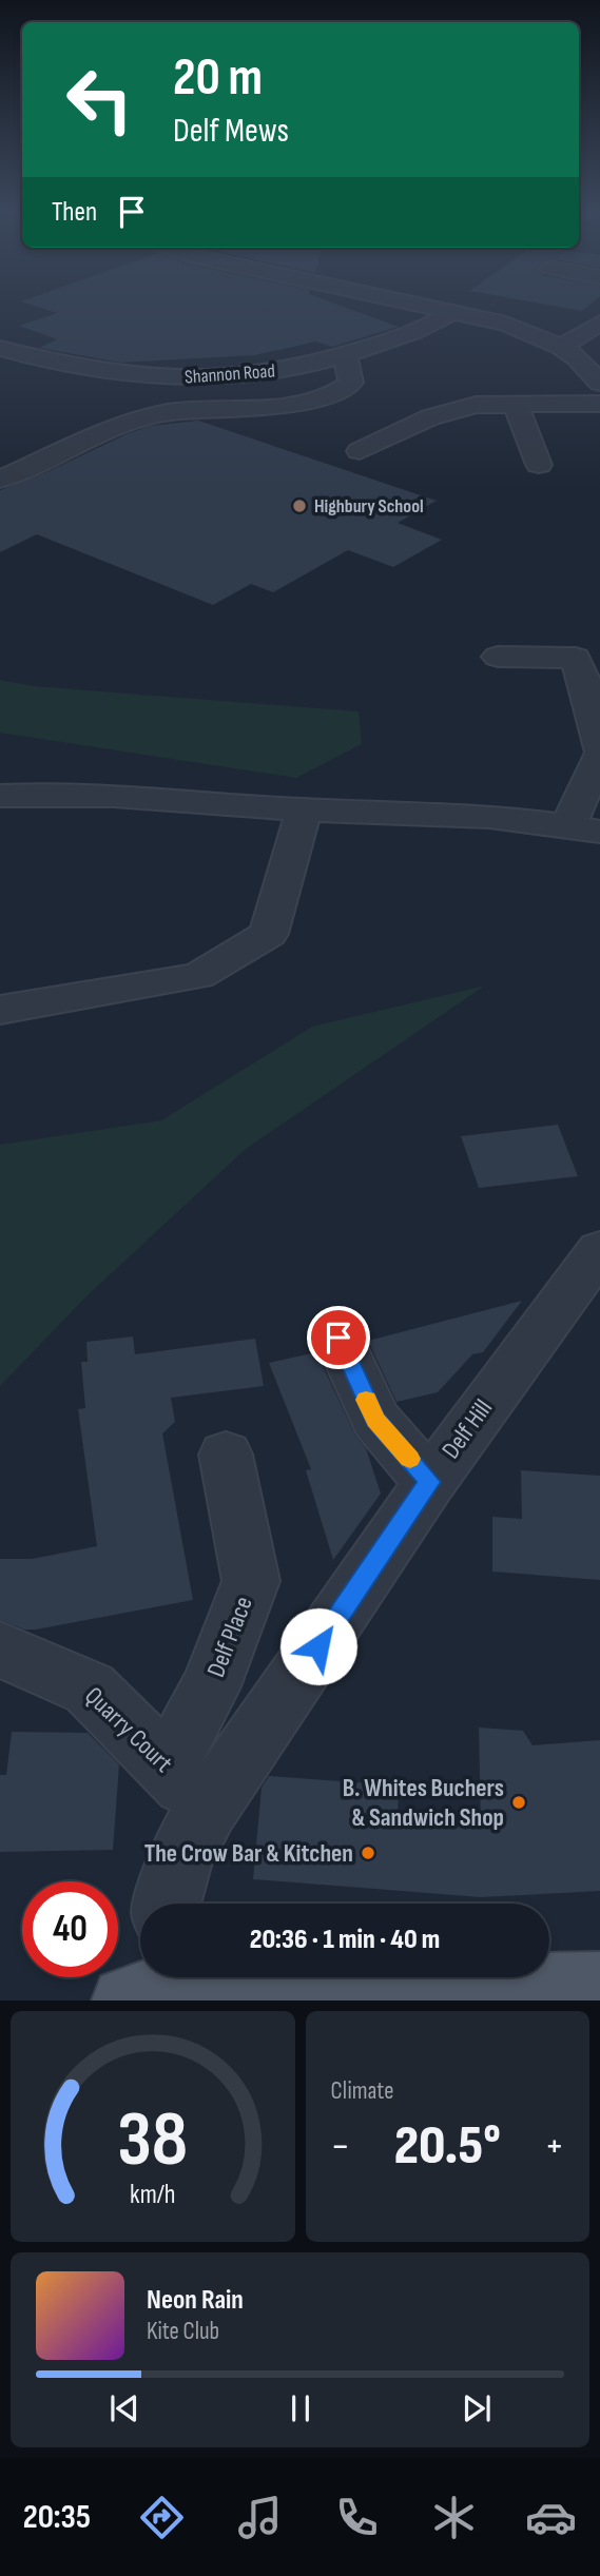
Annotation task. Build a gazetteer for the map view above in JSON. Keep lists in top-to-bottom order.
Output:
{
  "streets": {
    "street": [
      "Shannon Road",
      "Delf Hill",
      "Delf Place",
      "Quarry Court"
    ]
  },
  "crossings": [
    ["Delf Hill", "Delf Place"],
    ["Delf Hill", "Quarry Court"],
    ["Delf Place", "Quarry Court"]
  ],
  "places": ["Highbury School", "B. Whites Buchers & Sandwich Shop", "The Crow Bar & Kitchen"],
  "page": {
    "turn": ["20 m", "Delf Mews"],
    "then": "Then",
    "limit": "40",
    "trip": "20:36 · 1 min · 40 m",
    "tile": "Climate",
    "heat": ["−", "20.5°", "+"],
    "song": ["Neon Rain", "Kite Club"],
    "tabs": "20:35",
    "gauge": ["38", "km/h"]
  }
}
